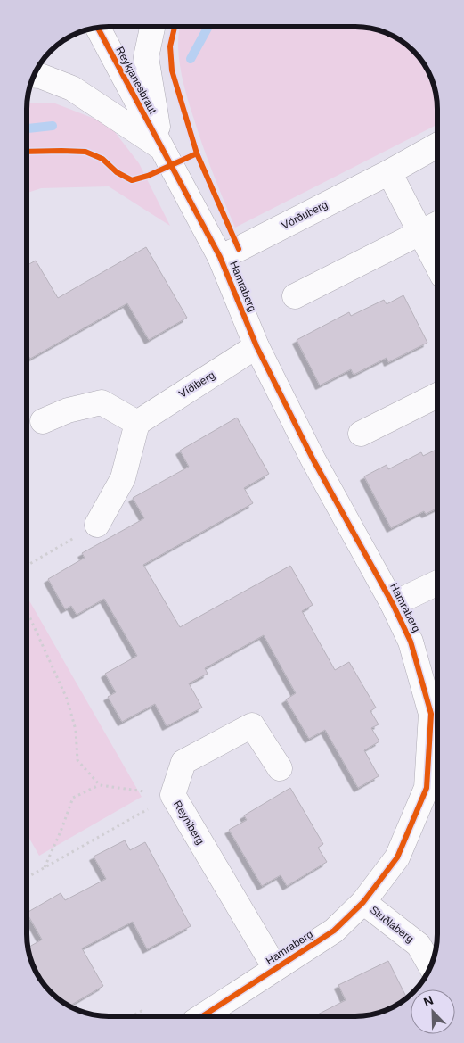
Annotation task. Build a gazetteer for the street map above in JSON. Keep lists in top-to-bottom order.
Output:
{
  "streets": {
    "street": [
      "Reykjanesbraut",
      "Vörðuberg",
      "Hamraberg",
      "Víðiberg",
      "Reyniberg",
      "Stuðlaberg"
    ]
  },
  "crossings": [
    ["Reykjanesbraut", "Hamraberg"],
    ["Vörðuberg", "Hamraberg"],
    ["Hamraberg", "Víðiberg"],
    ["Hamraberg", "Reyniberg"],
    ["Hamraberg", "Stuðlaberg"]
  ],
  "north": "top left"
}
